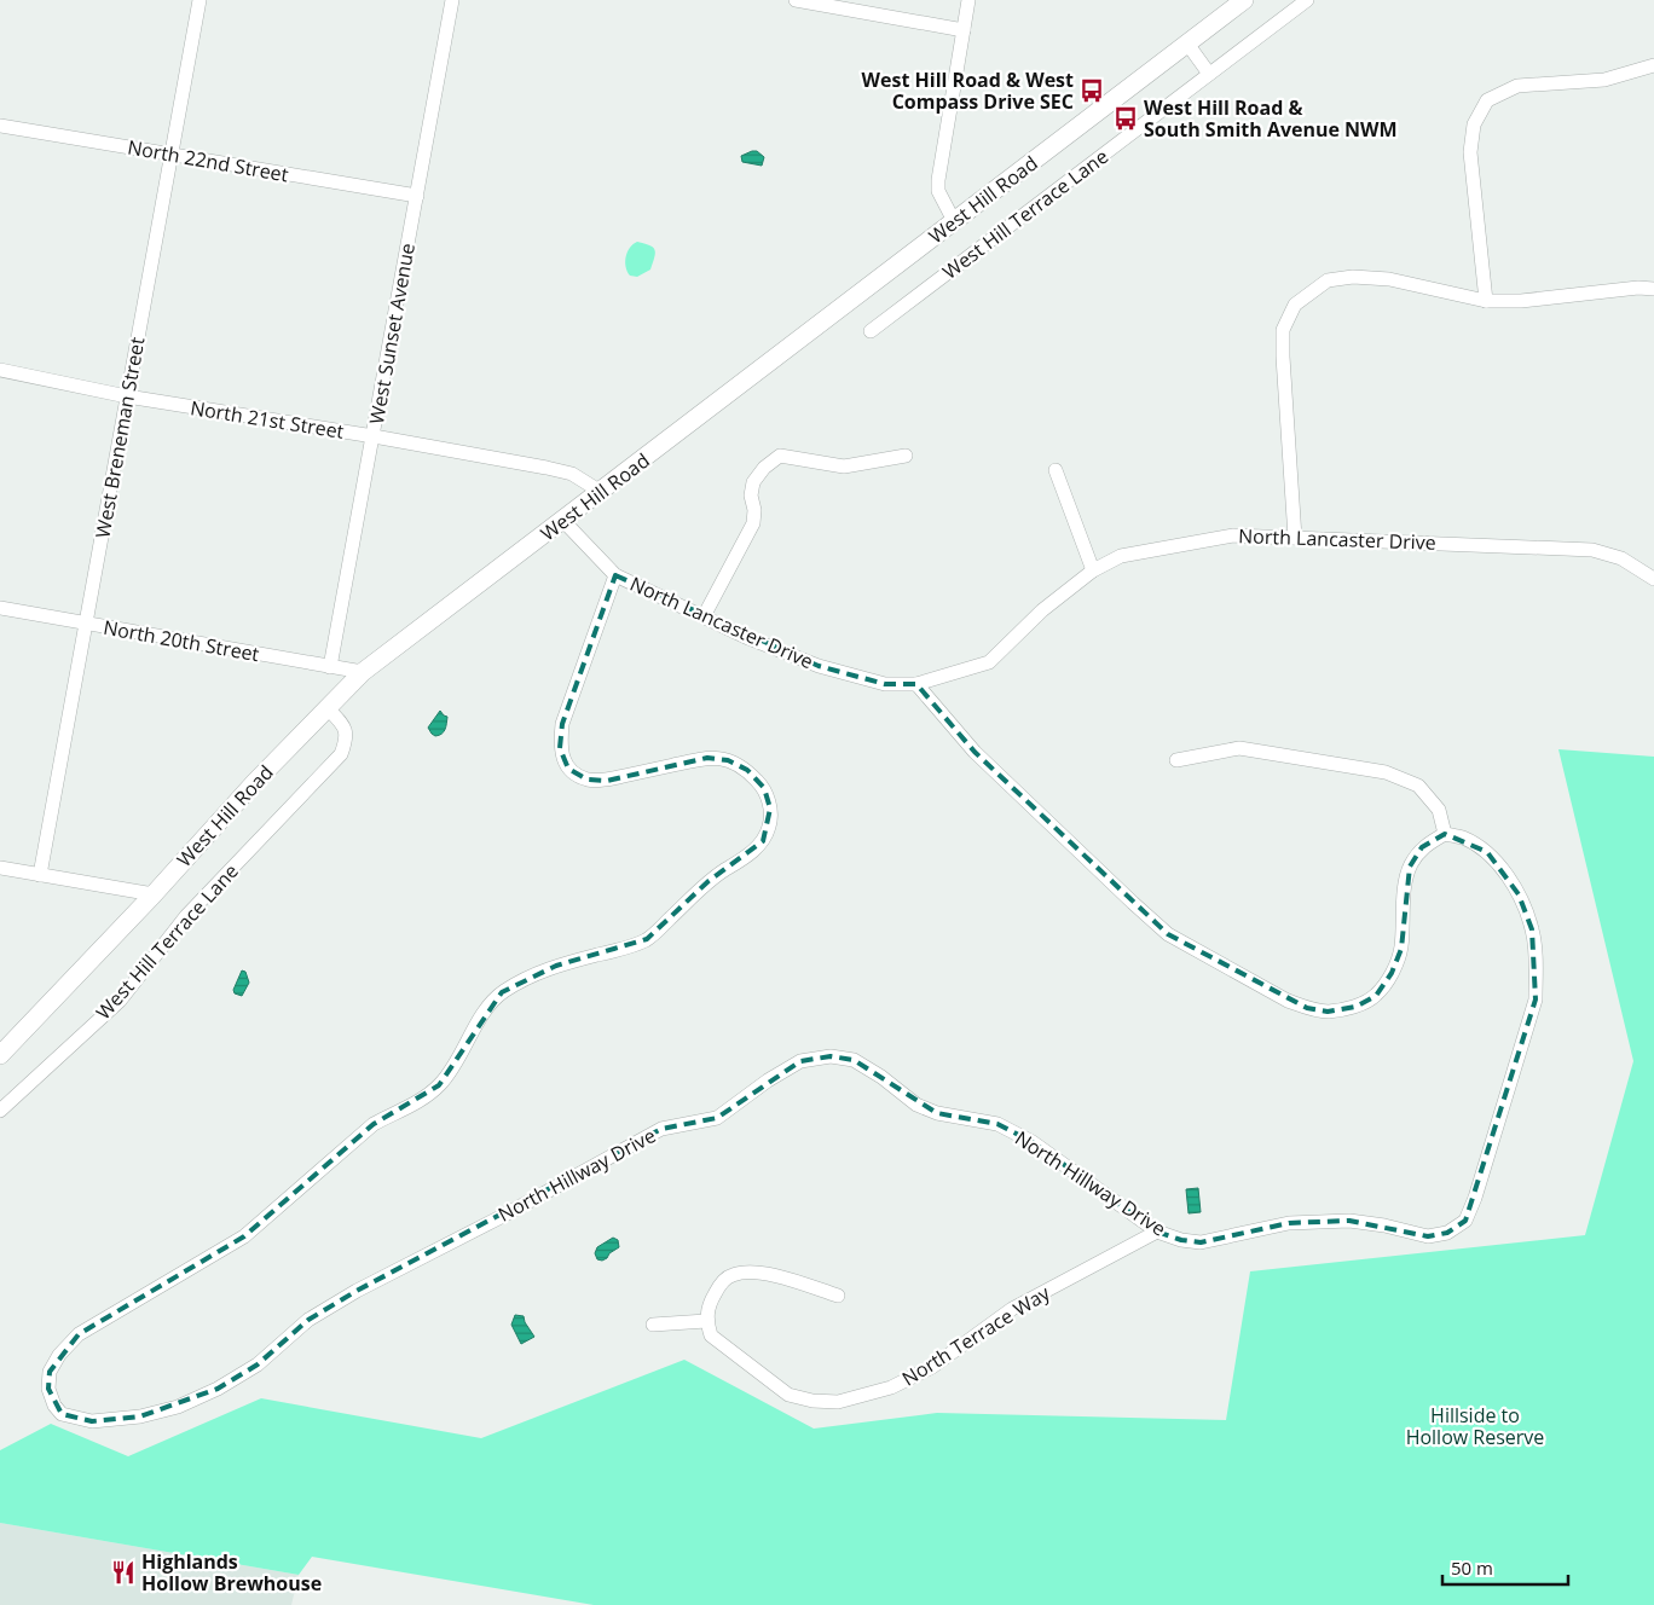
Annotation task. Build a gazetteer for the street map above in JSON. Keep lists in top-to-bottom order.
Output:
{
  "streets": {
    "street": [
      "North 22nd Street",
      "West Hill Road",
      "West Hill Terrace Lane",
      "West Sunset Avenue",
      "North 21st Street",
      "West Breneman Street",
      "North Lancaster Drive",
      "North 20th Street",
      "North Hillway Drive",
      "North Terrace Way"
    ]
  },
  "crossings": [
    ["North 22nd Street", "West Sunset Avenue"],
    ["North 22nd Street", "West Breneman Street"],
    ["West Hill Road", "West Hill Terrace Lane"],
    ["West Hill Road", "North 21st Street"],
    ["West Hill Road", "North Lancaster Drive"],
    ["West Hill Road", "North 20th Street"],
    ["West Sunset Avenue", "North 21st Street"],
    ["West Sunset Avenue", "North 20th Street"],
    ["North 21st Street", "West Breneman Street"],
    ["West Breneman Street", "North 20th Street"],
    ["North Lancaster Drive", "North Hillway Drive"],
    ["North Hillway Drive", "North Terrace Way"]
  ],
  "parks": ["Hillside to Hollow Reserve"],
  "places": {
    "bus stop": ["West Hill Road & West Compass Drive SEC", "West Hill Road & South Smith Avenue NWM"],
    "restaurant": ["Highlands Hollow Brewhouse"]
  },
  "scale_bar": "50 m"
}
